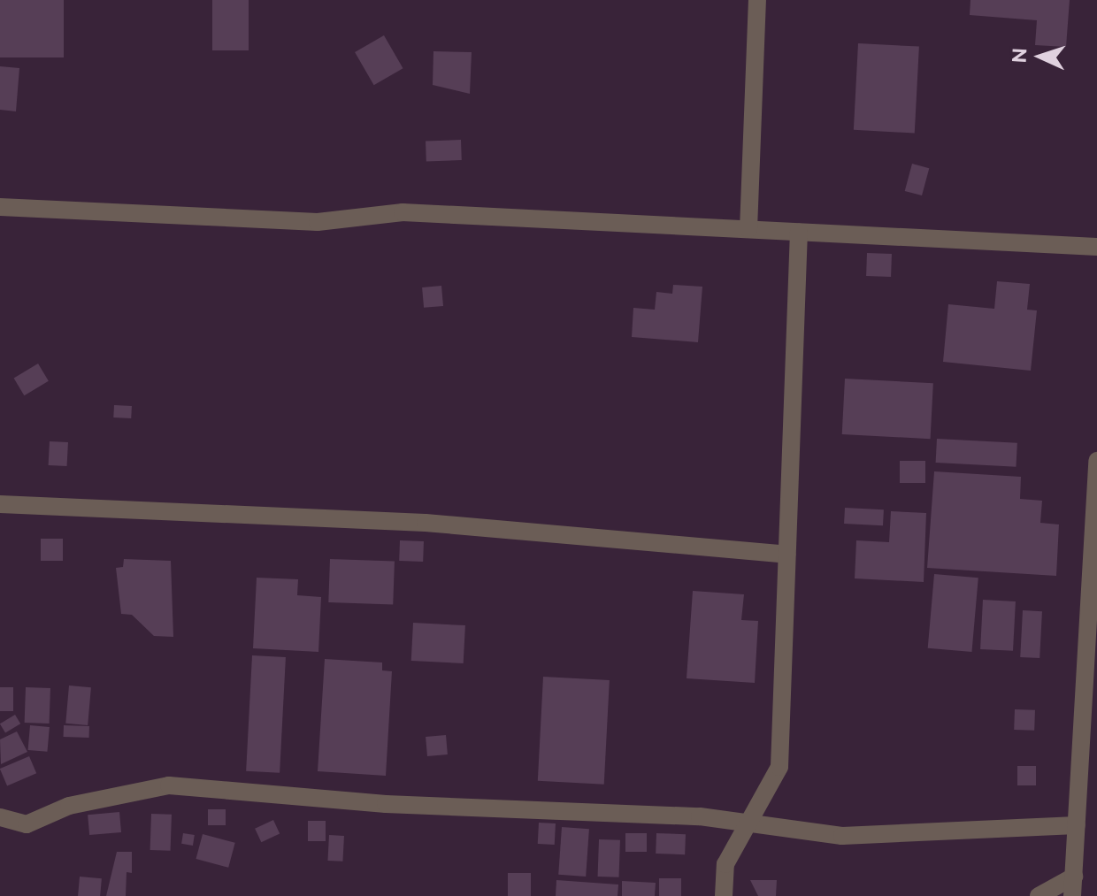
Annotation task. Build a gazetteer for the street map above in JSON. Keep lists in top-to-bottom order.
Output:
{
  "north": "left"
}
